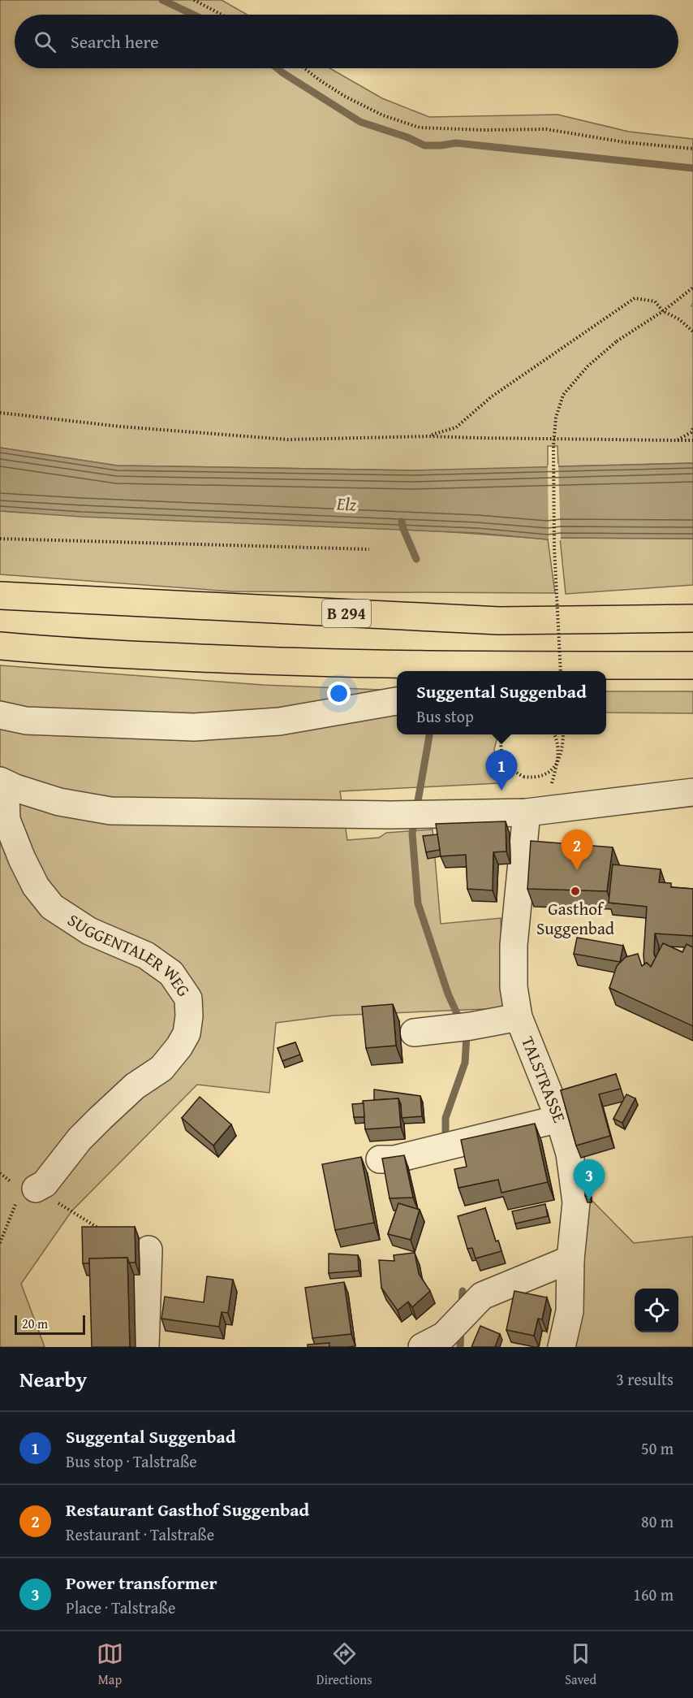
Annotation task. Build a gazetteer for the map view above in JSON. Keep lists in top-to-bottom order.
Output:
{
  "streets": {
    "highway": ["B 294"],
    "street": ["SUGGENTALER WEG", "TALSTRASSE"]
  },
  "water": ["Elz"],
  "places": ["Gasthof Suggenbad"],
  "scale_bar": "20 m",
  "page": {
    "search": "Search here",
    "popup": ["Suggental Suggenbad", "Bus stop"],
    "pins": ["1", "2", "3"],
    "scale": "20 m",
    "heading": ["Nearby", "3 results"],
    "list": [
      {
        "mark": "1",
        "name": "Suggental Suggenbad",
        "note": "Bus stop · Talstraße",
        "value": "50 m"
      },
      {
        "mark": "2",
        "name": "Restaurant Gasthof Suggenbad",
        "note": "Restaurant · Talstraße",
        "value": "80 m"
      },
      {
        "mark": "3",
        "name": "Power transformer",
        "note": "Place · Talstraße",
        "value": "160 m"
      }
    ],
    "nav": ["Map", "Directions", "Saved"]
  }
}
